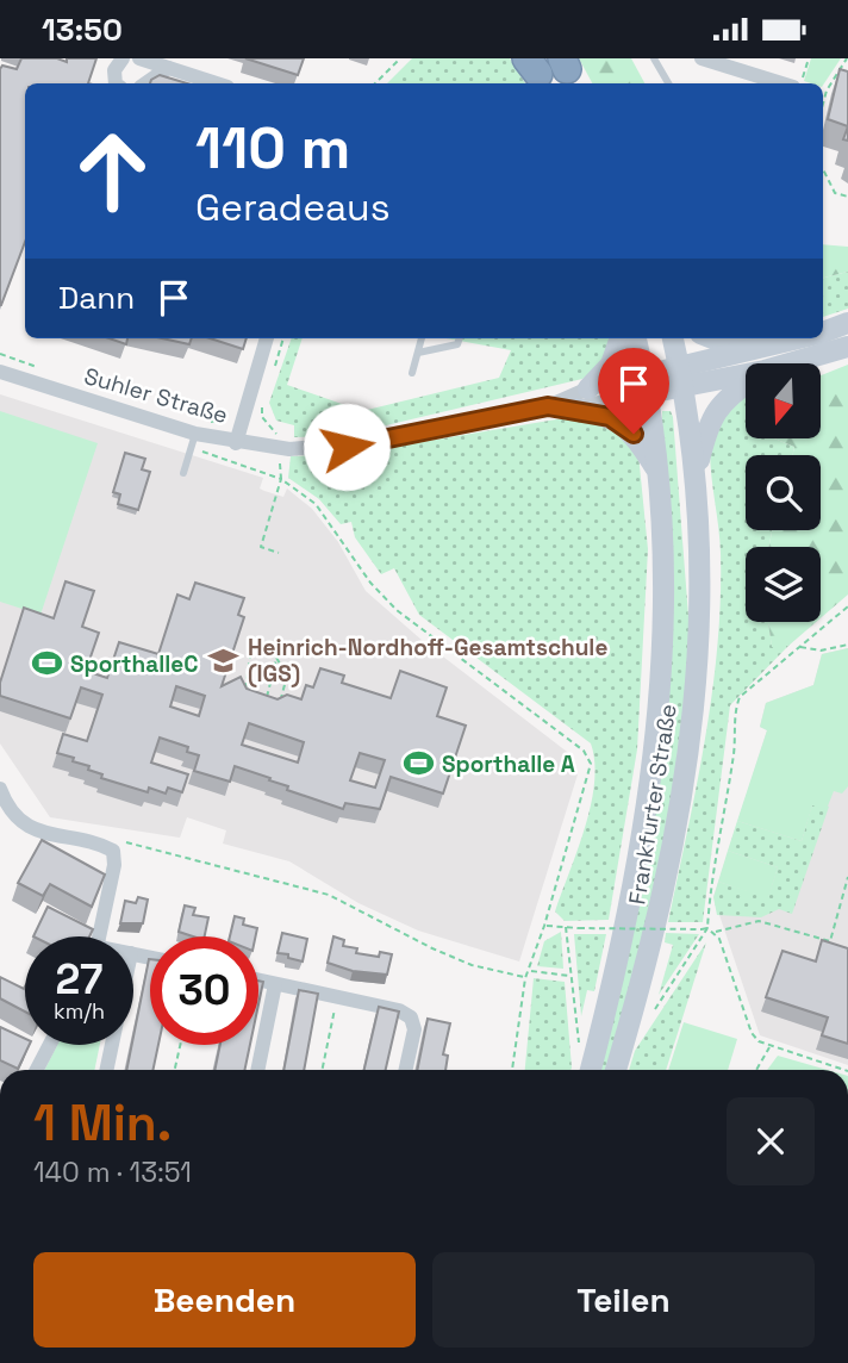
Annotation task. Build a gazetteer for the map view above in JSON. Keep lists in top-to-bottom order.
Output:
{
  "streets": {
    "street": ["Suhler Straße", "Frankfurter Straße"]
  },
  "crossings": [
    ["Suhler Straße", "Frankfurter Straße"]
  ],
  "places": {
    "school or university": ["Heinrich-Nordhoff-Gesamtschule (IGS)"],
    "sports": ["SporthalleC", "Sporthalle A"]
  },
  "north": "bottom",
  "page": {
    "status": "13:50",
    "turn": ["110 m", "Geradeaus"],
    "then": "Dann",
    "speed": "27 km/h",
    "limit": "30",
    "heading": ["1 Min.", "140 m · 13:51"],
    "buttons": ["Beenden", "Teilen"]
  }
}
